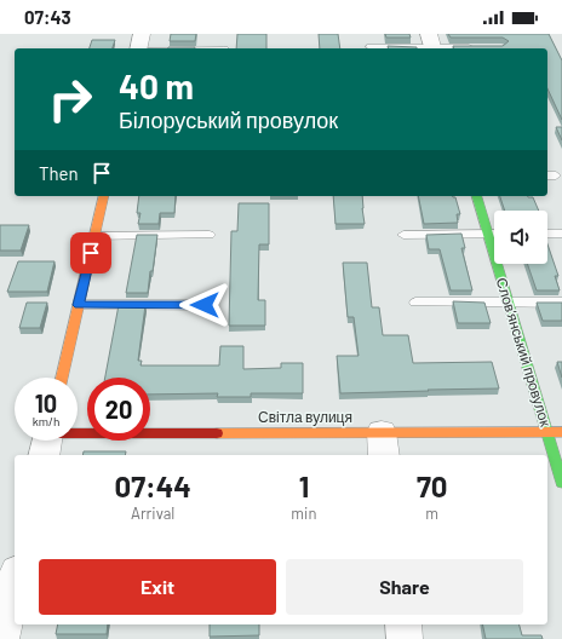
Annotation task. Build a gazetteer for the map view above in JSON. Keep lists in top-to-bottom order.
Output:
{
  "streets": {
    "street": ["Слов’янський провулок", "Світла вулиця"]
  },
  "crossings": [
    ["Слов’янський провулок", "Світла вулиця"]
  ],
  "page": {
    "status": "07:43",
    "turn": ["40 m", "Білоруський провулок"],
    "then": "Then",
    "speed": "10 km/h",
    "limit": "20",
    "eta": [
      "07:44",
      "Arrival",
      "1",
      "min",
      "70",
      "m"
    ],
    "buttons": ["Exit", "Share"]
  }
}
